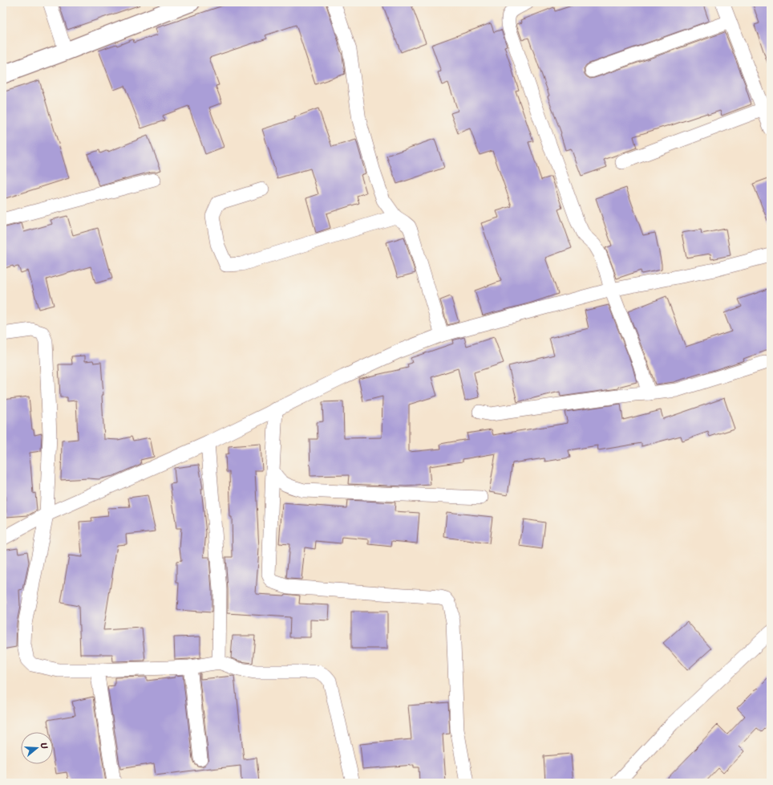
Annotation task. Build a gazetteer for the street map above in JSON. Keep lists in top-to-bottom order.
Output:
{
  "north": "right"
}
